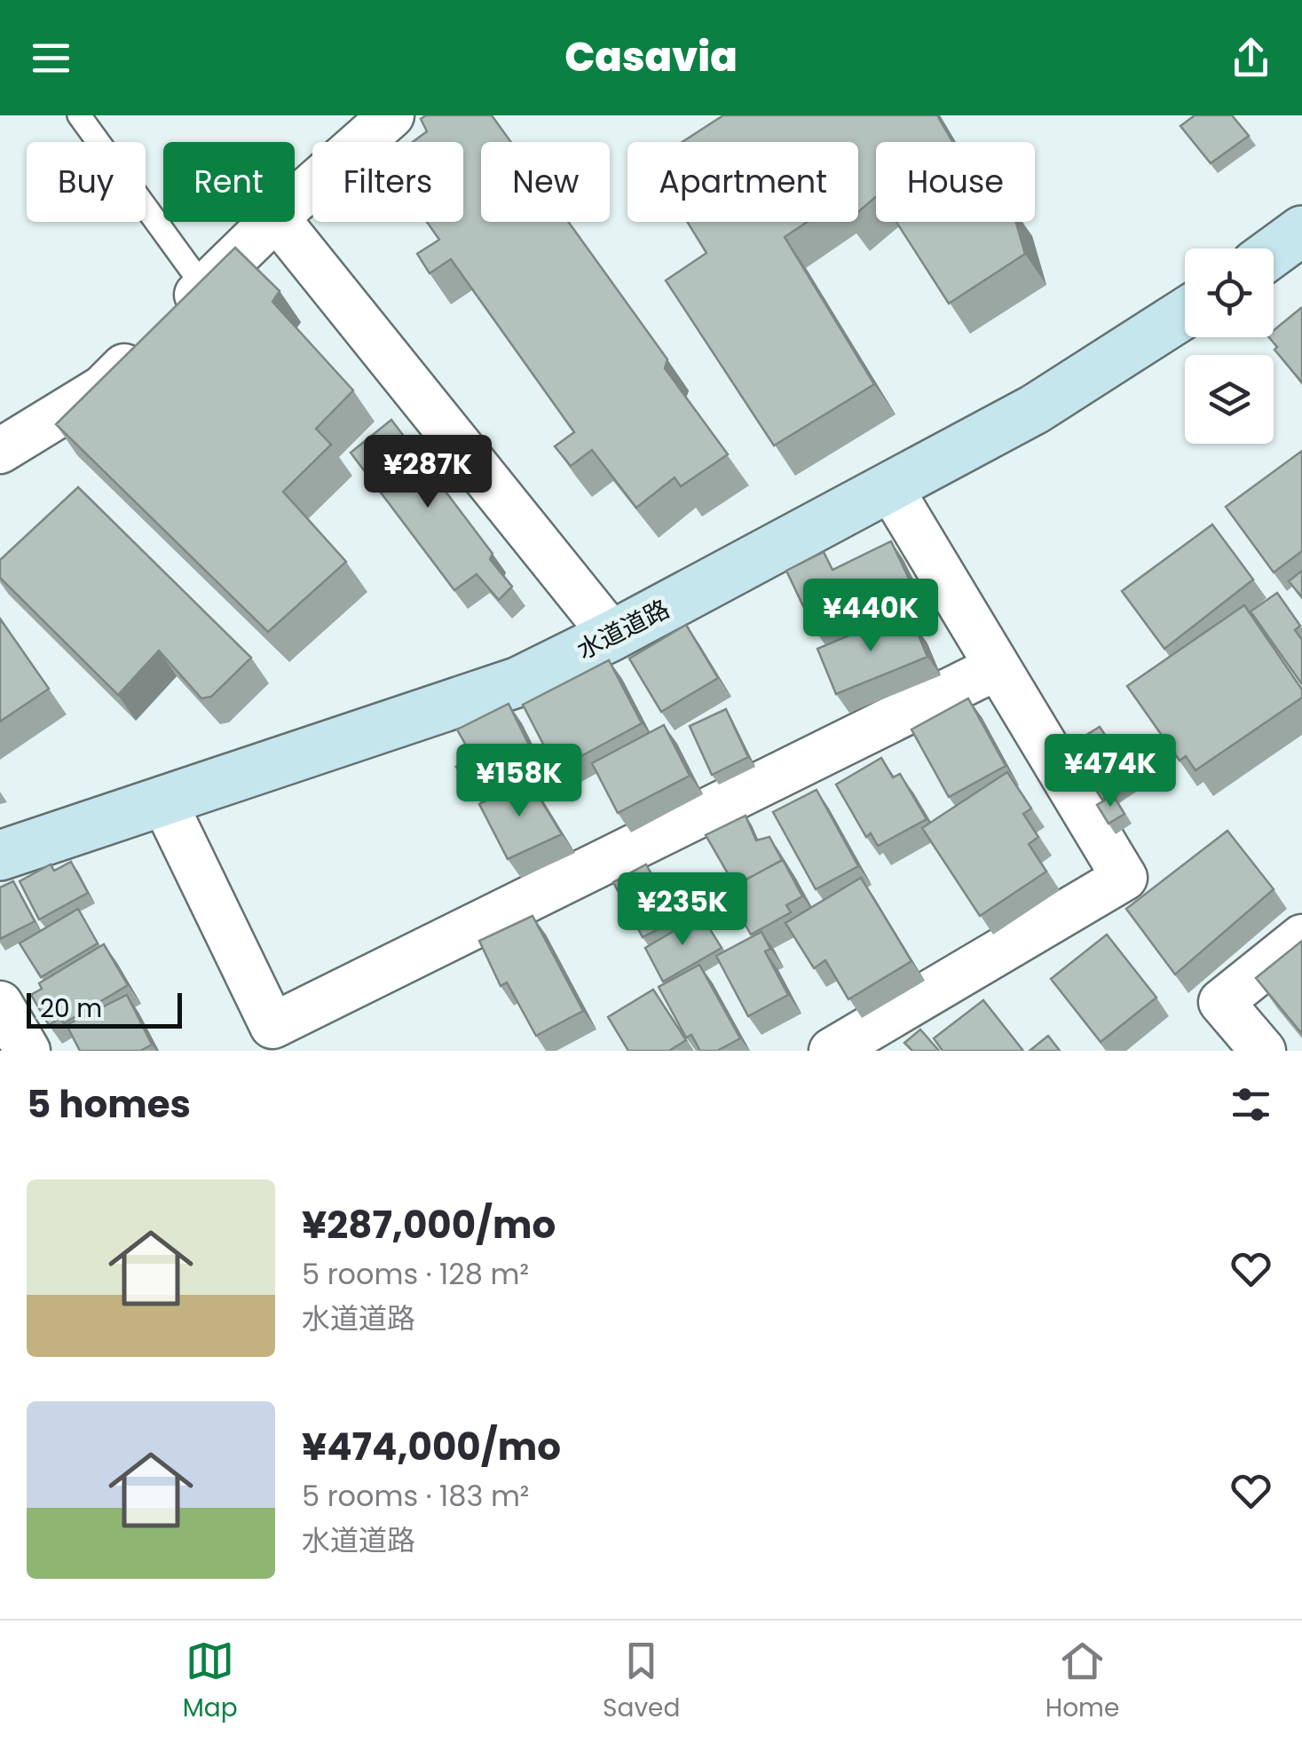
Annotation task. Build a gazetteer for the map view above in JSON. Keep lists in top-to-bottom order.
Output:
{
  "streets": {
    "street": ["水道道路"]
  },
  "scale_bar": "20 m",
  "page": {
    "header": "Casavia",
    "chip": [
      "Buy",
      "Rent",
      "Filters",
      "New",
      "Apartment",
      "House"
    ],
    "price": [
      "¥287K",
      "¥440K",
      "¥474K",
      "¥158K",
      "¥235K"
    ],
    "scale": "20 m",
    "heading": "5 homes",
    "list": [
      {
        "name": "¥287,000/mo",
        "note": "5 rooms · 128 m² · 水道道路"
      },
      {
        "name": "¥474,000/mo",
        "note": "5 rooms · 183 m² · 水道道路"
      }
    ],
    "tabs": ["Map", "Saved", "Home"]
  }
}
